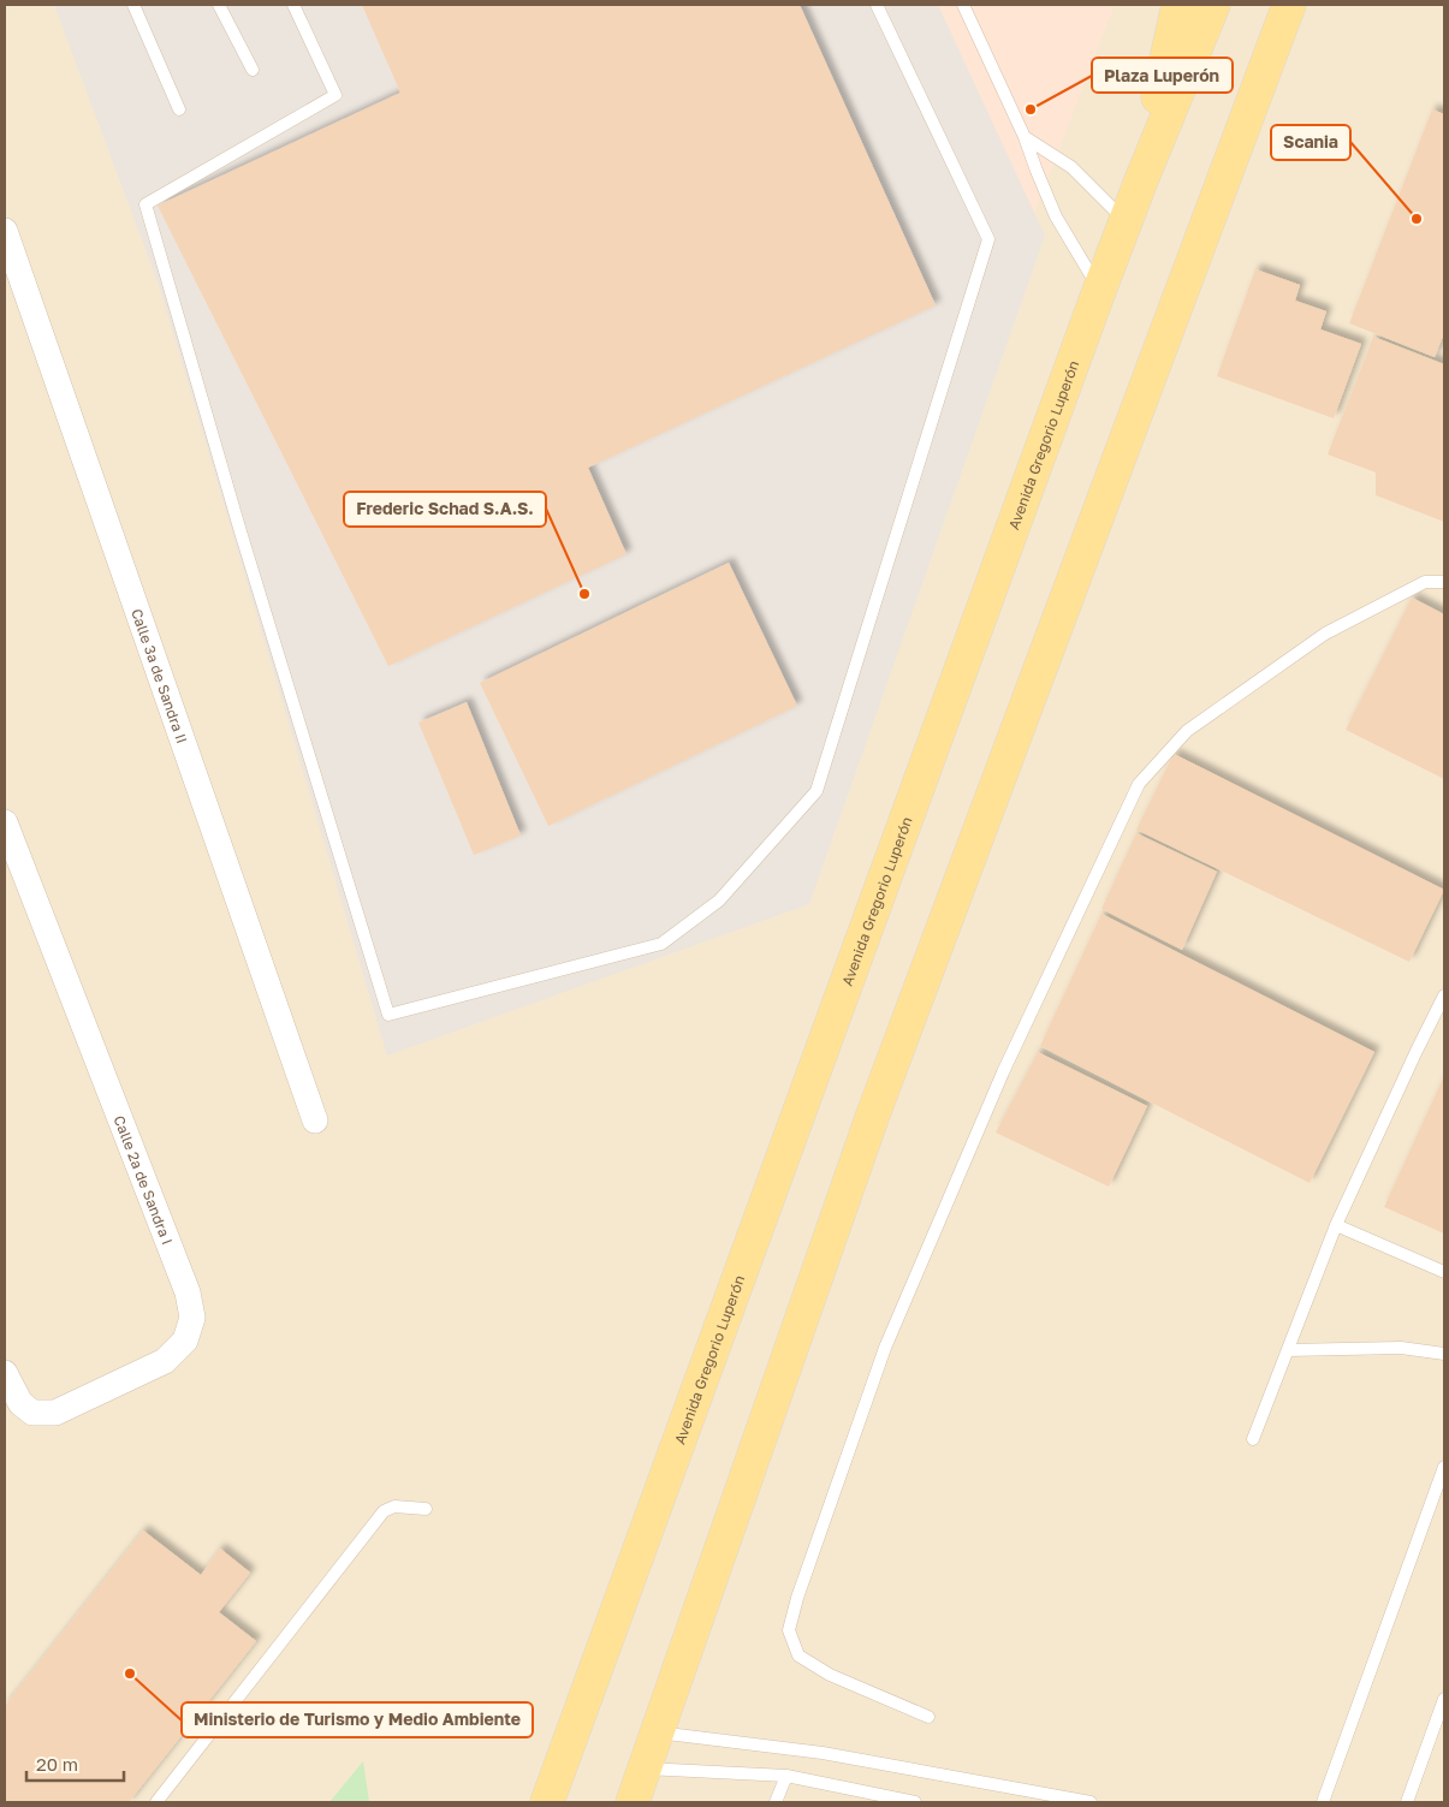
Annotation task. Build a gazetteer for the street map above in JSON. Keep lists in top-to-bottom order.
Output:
{
  "streets": {
    "main road": ["Avenida Gregorio Luperón"],
    "street": ["Calle 3a de Sandra II", "Calle 2a de Sandra I"]
  },
  "places": [
    "Plaza Luperón",
    "Scania",
    "Frederic Schad S.A.S.",
    "Ministerio de Turismo y Medio Ambiente"
  ],
  "scale_bar": "20 m"
}
